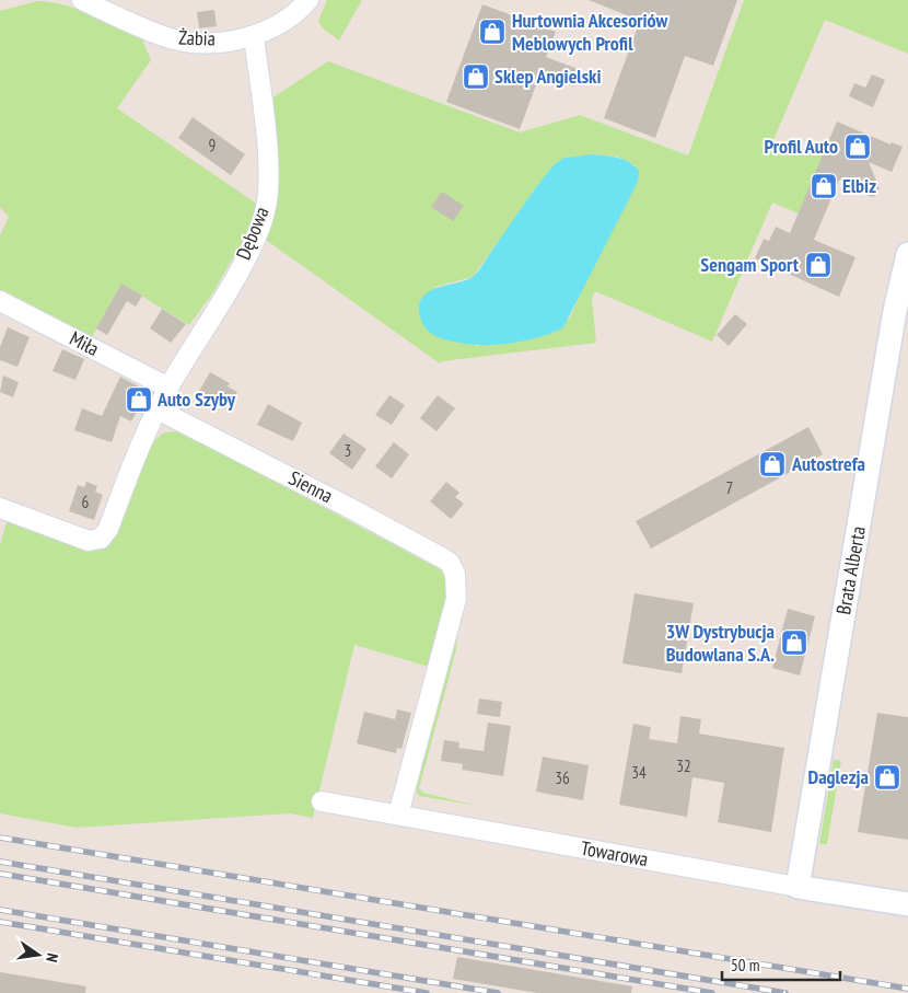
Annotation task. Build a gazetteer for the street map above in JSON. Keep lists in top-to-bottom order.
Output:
{
  "streets": {
    "street": [
      "Żabia",
      "Dębowa",
      "Miła",
      "Sienna",
      "Brata Alberta",
      "Towarowa"
    ]
  },
  "crossings": [
    ["Żabia", "Dębowa"],
    ["Dębowa", "Miła"],
    ["Dębowa", "Sienna"],
    ["Sienna", "Towarowa"],
    ["Brata Alberta", "Towarowa"]
  ],
  "places": {
    "shop": [
      "Hurtownia Akcesoriów Meblowych Profil",
      "Sklep Angielski",
      "Profil Auto",
      "Elbiz",
      "Sengam Sport",
      "Auto Szyby",
      "Autostrefa",
      "3W Dystrybucja Budowlana S.A.",
      "Daglezja"
    ]
  },
  "house_numbers": [
    "9",
    "3",
    "7",
    "6",
    "32",
    "34",
    "36"
  ],
  "scale_bar": "50 m",
  "north": "right"
}
